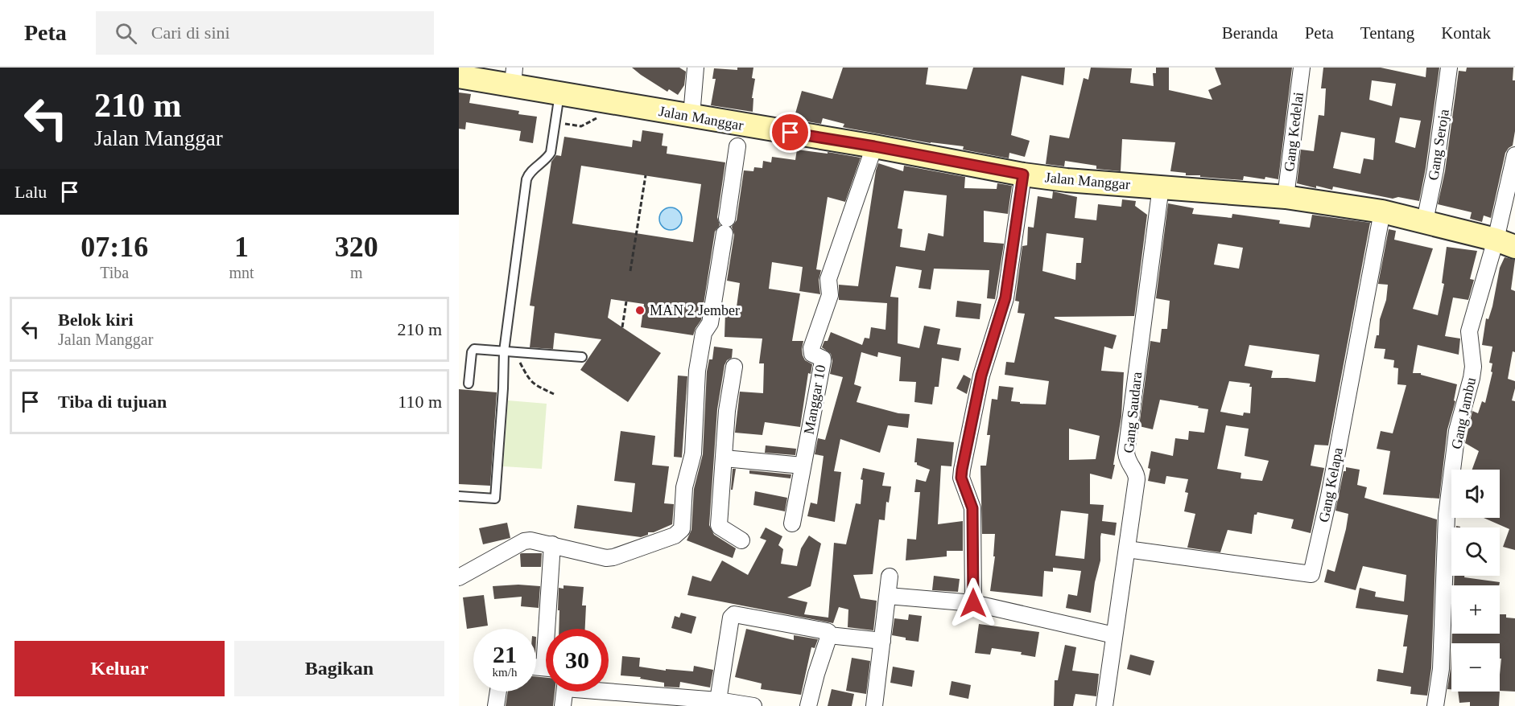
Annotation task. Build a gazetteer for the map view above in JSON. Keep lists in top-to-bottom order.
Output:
{
  "streets": {
    "main road": ["Jalan Manggar"],
    "street": [
      "Gang Kedelai",
      "Gang Seroja",
      "Manggar 10",
      "Gang Saudara",
      "Gang Jambu",
      "Gang Kelapa"
    ]
  },
  "crossings": [
    ["Jalan Manggar", "Gang Kedelai"],
    ["Jalan Manggar", "Gang Seroja"],
    ["Jalan Manggar", "Manggar 10"],
    ["Jalan Manggar", "Gang Saudara"],
    ["Jalan Manggar", "Gang Jambu"],
    ["Jalan Manggar", "Gang Kelapa"],
    ["Gang Saudara", "Gang Kelapa"]
  ],
  "places": ["MAN 2 Jember"],
  "page": {
    "header": "Peta",
    "search": "Cari di sini",
    "nav": [
      "Beranda",
      "Peta",
      "Tentang",
      "Kontak"
    ],
    "turn": ["210 m", "Jalan Manggar"],
    "then": "Lalu",
    "eta": [
      "07:16",
      "Tiba",
      "1",
      "mnt",
      "320",
      "m"
    ],
    "list": [
      {
        "name": "Belok kiri",
        "note": "Jalan Manggar",
        "value": "210 m"
      },
      {
        "name": "Tiba di tujuan",
        "value": "110 m"
      }
    ],
    "map_buttons": ["+", "−"],
    "speed": "21 km/h",
    "limit": "30",
    "buttons": ["Keluar", "Bagikan"]
  }
}
